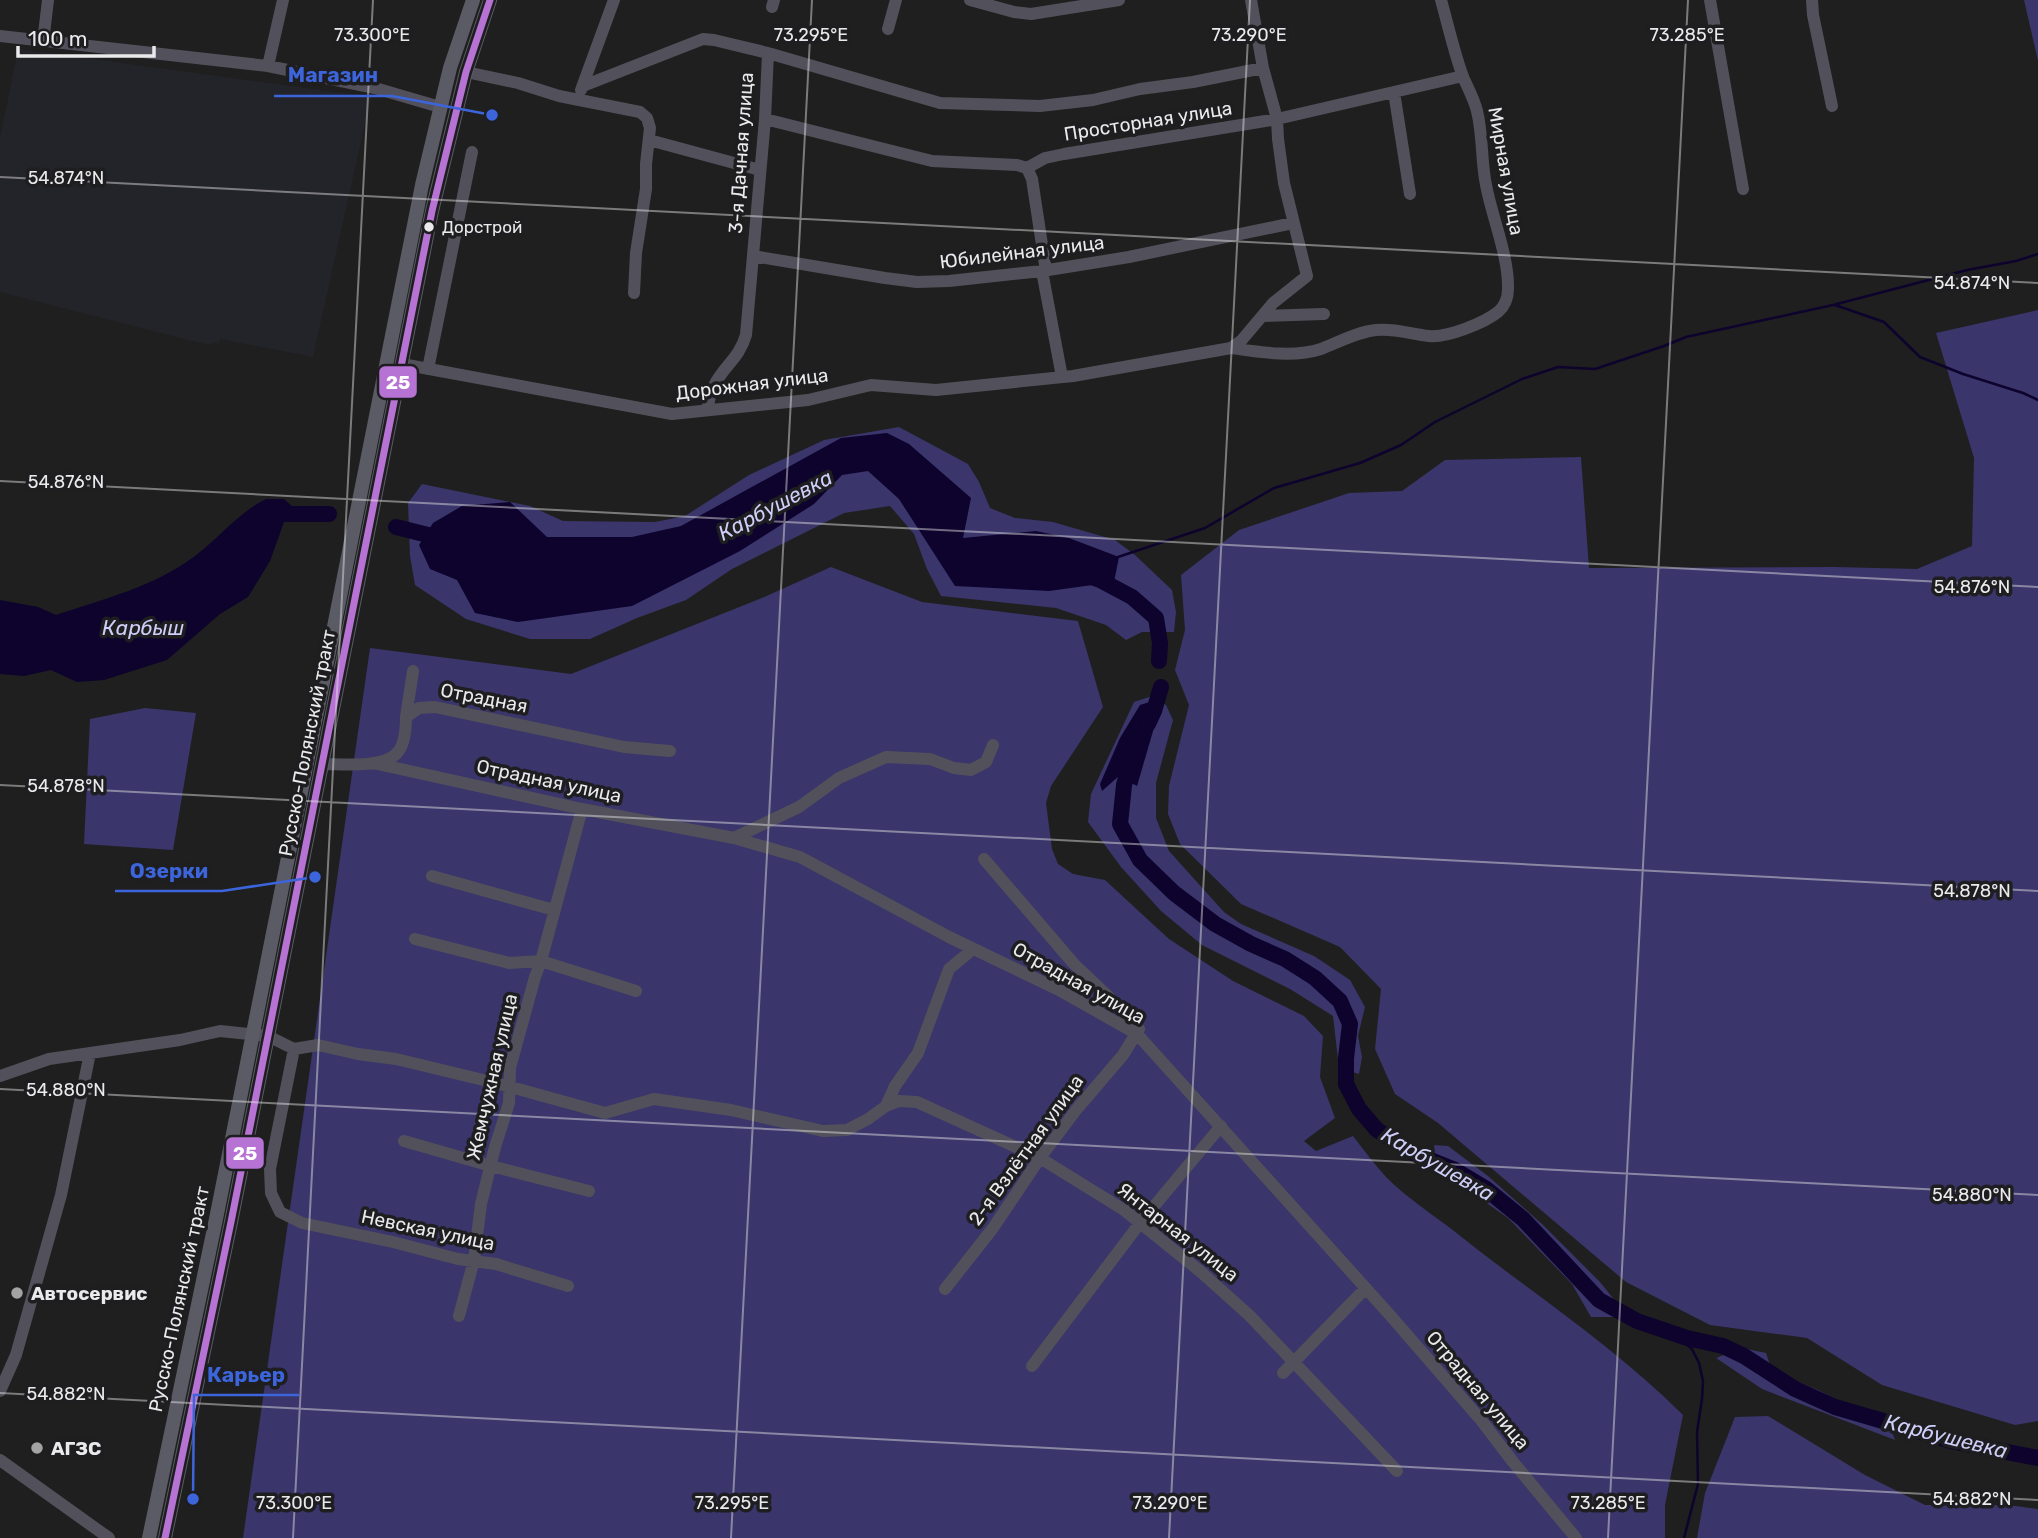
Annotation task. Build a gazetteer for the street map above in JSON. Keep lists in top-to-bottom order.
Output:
{
  "streets": {
    "main road": ["Русско-Полянский тракт"],
    "street": [
      "Просторная улица",
      "3-я Дачная улица",
      "Мирная улица",
      "Юбилейная улица",
      "Дорожная улица",
      "Отрадная",
      "Отрадная улица",
      "Жемчужная улица",
      "2-я Взлётная улица",
      "Невская улица",
      "Янтарная улица"
    ]
  },
  "crossings": [
    ["Просторная улица", "Мирная улица"],
    ["3-я Дачная улица", "Юбилейная улица"],
    ["3-я Дачная улица", "Дорожная улица"],
    ["Мирная улица", "Дорожная улица"],
    ["Дорожная улица", "Русско-Полянский тракт"],
    ["Отрадная улица", "Жемчужная улица"],
    ["Отрадная улица", "2-я Взлётная улица"],
    ["Жемчужная улица", "Невская улица"],
    ["2-я Взлётная улица", "Янтарная улица"]
  ],
  "water": ["Карбушевка", "Карбыш"],
  "places": [
    "Магазин",
    "Дорстрой",
    "Озерки",
    "Автосервис",
    "АГЗС",
    "Карьер"
  ],
  "lines": ["transit line 25"],
  "scale_bar": "100 m",
  "coordinates": [
    "73.300°E",
    "73.295°E",
    "73.290°E",
    "73.285°E",
    "54.874°N",
    "54.876°N",
    "54.878°N",
    "54.880°N",
    "54.882°N"
  ]
}
